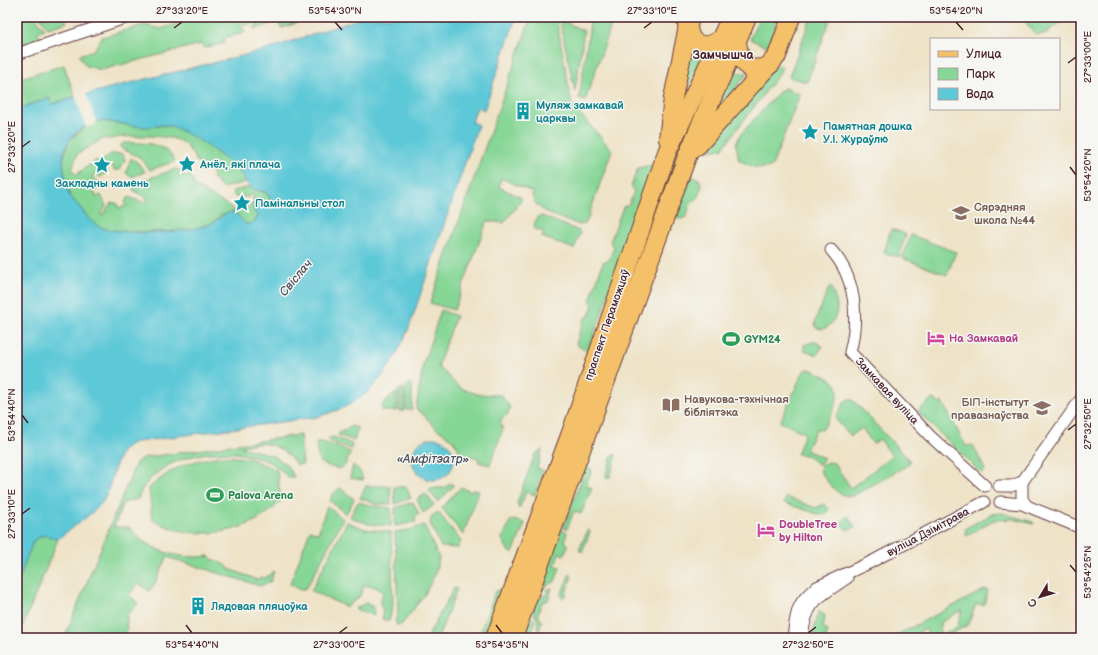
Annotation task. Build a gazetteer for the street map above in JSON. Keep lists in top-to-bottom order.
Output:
{
  "streets": {
    "main road": ["праспект Пераможцаў"],
    "street": ["Замкавая вуліца", "вуліца Дзімітрава"]
  },
  "crossings": [
    ["Замкавая вуліца", "вуліца Дзімітрава"]
  ],
  "districts": ["Замчышча"],
  "water": ["Свіслач", "«Амфітэатр»"],
  "places": {
    "building": ["Муляж замкавай царквы", "Лядовая пляцоўка"],
    "place": [
      "Памятная дошка У.І. Жураўлю",
      "Анёл, які плача",
      "Закладны камень",
      "Памінальны стол"
    ],
    "school or university": ["Сярэдняя школа №44", "БІП-інстытут правазнаўства"],
    "hotel": ["На Замкавай", "DoubleTree by Hilton"],
    "sports": ["GYM24", "Palova Arena"],
    "library": ["Навукова-тэхнічная бібліятэка"]
  },
  "legend": ["Улица", "Парк", "Вода"],
  "north": "bottom left",
  "coordinates": [
    "27°33'20\"E",
    "53°54'30\"N",
    "27°33'10\"E",
    "53°54'20\"N",
    "27°33'00\"E",
    "53°54'40\"N",
    "27°32'50\"E",
    "53°54'25\"N",
    "53°54'35\"N"
  ]
}
